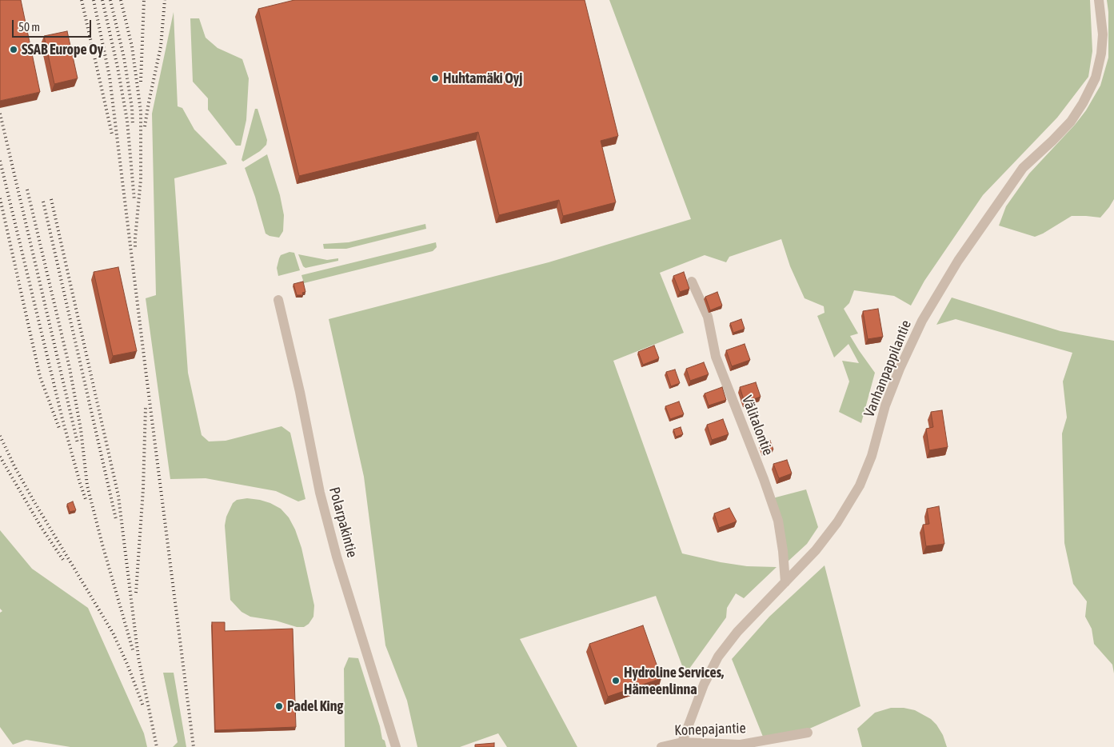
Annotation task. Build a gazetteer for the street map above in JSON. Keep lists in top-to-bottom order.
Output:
{
  "streets": {
    "street": [
      "Vanhanpappilantie",
      "Välitalontie",
      "Polarpakintie",
      "Konepajantie"
    ]
  },
  "crossings": [
    ["Vanhanpappilantie", "Välitalontie"],
    ["Vanhanpappilantie", "Konepajantie"]
  ],
  "places": [
    "SSAB Europe Oy",
    "Huhtamäki Oyj",
    "Hydroline Services, Hämeenlinna",
    "Padel King"
  ],
  "scale_bar": "50 m"
}
